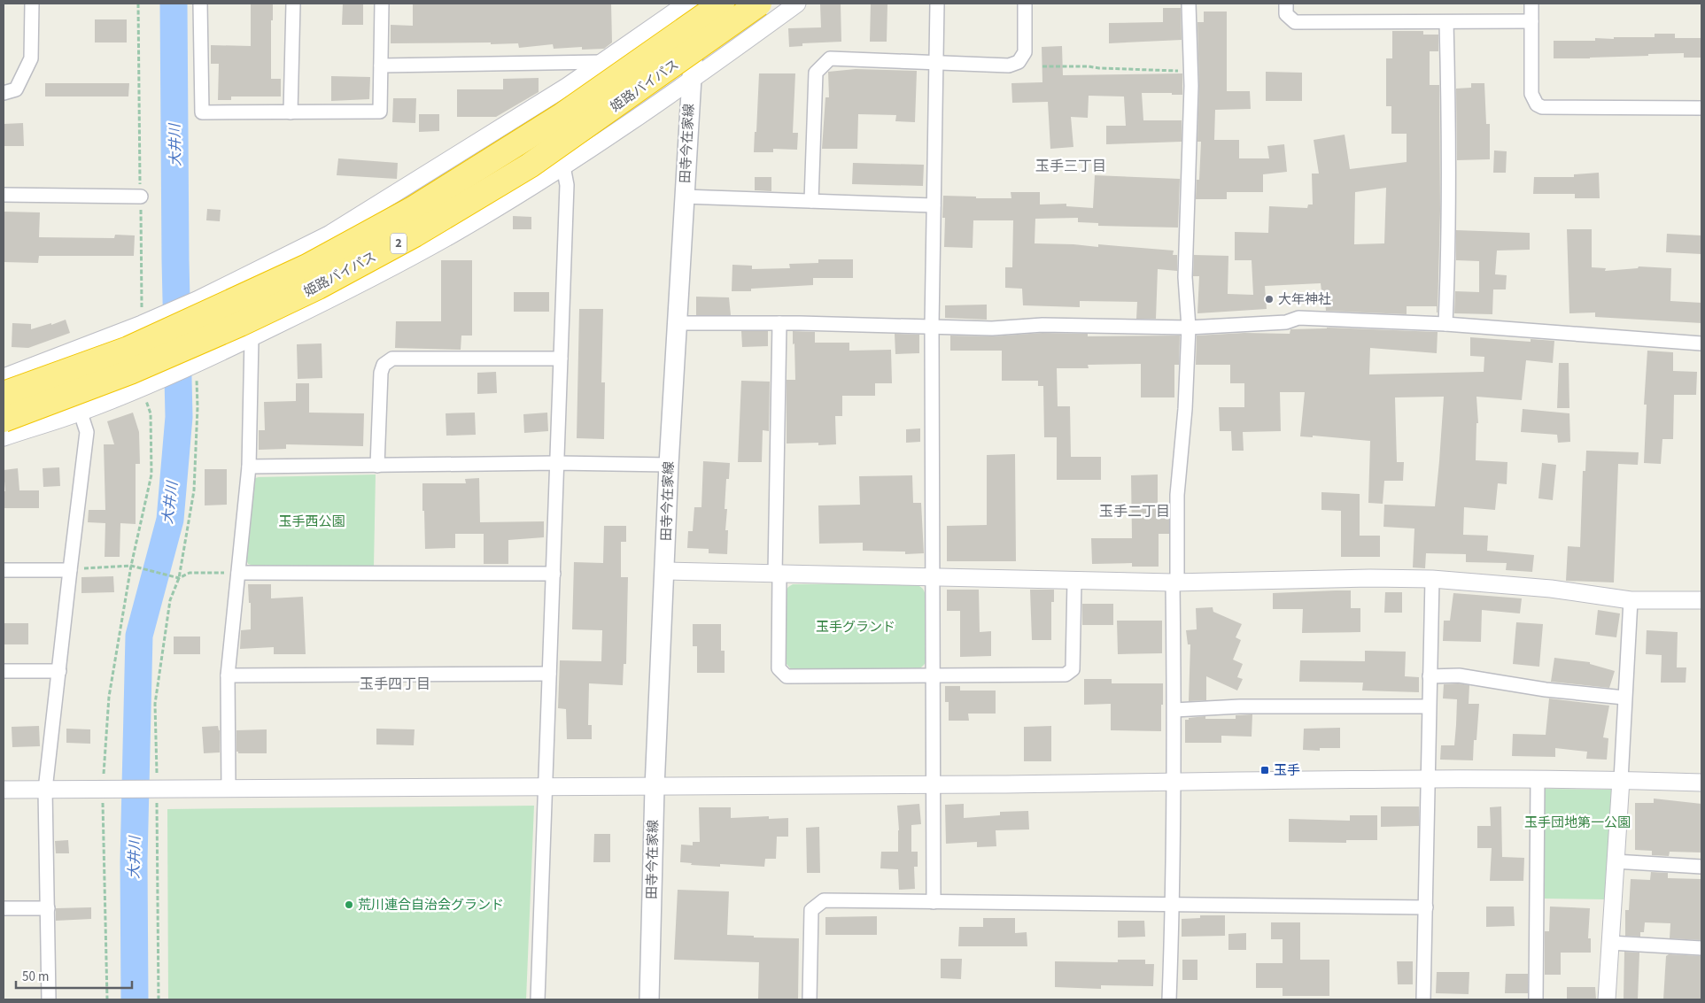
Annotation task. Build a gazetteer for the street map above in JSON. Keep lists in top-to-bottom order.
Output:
{
  "streets": {
    "highway": ["姫路バイパス", "2"],
    "main road": ["田寺今在家線"]
  },
  "districts": ["玉手三丁目", "玉手二丁目", "玉手四丁目"],
  "water": ["大井川"],
  "parks": ["玉手西公園", "玉手グランド", "玉手団地第一公園"],
  "places": {
    "other": ["大年神社", "荒川連合自治会グランド"],
    "transit": ["玉手"]
  },
  "scale_bar": "50 m"
}
